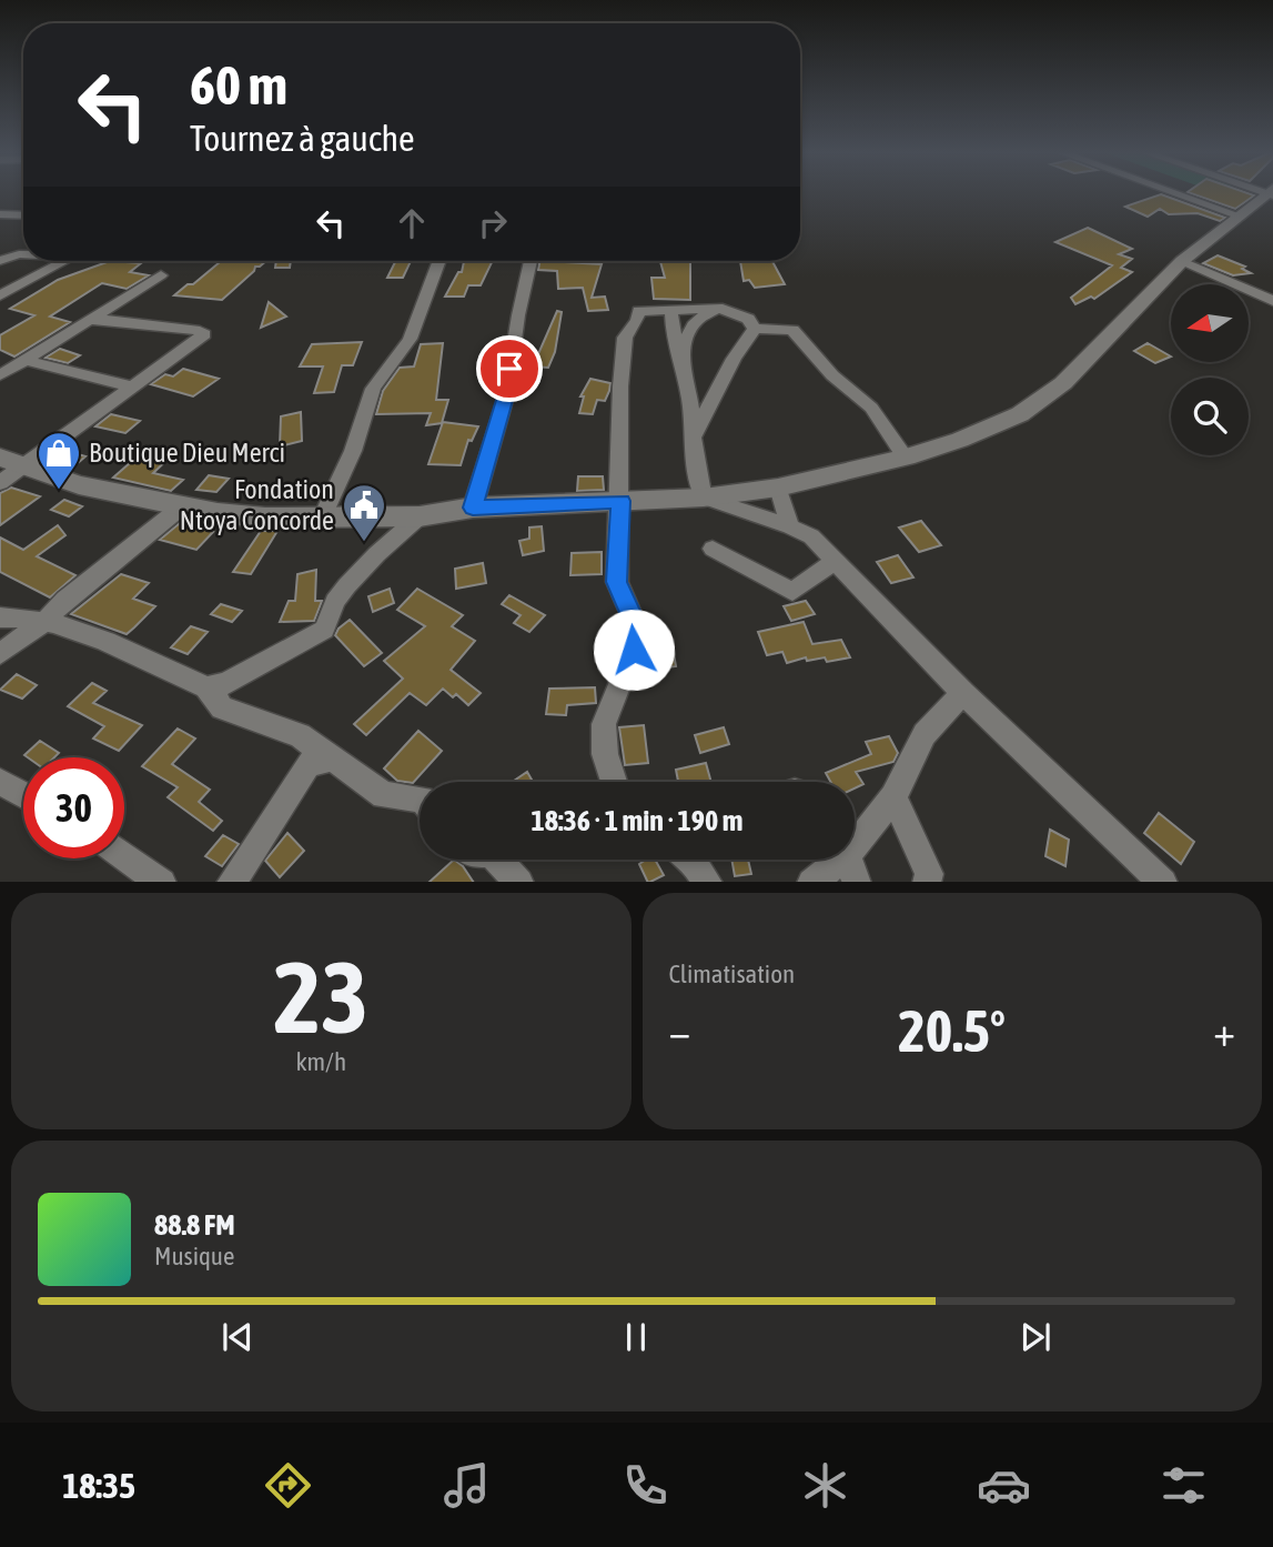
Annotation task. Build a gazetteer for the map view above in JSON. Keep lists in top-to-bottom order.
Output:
{
  "places": {
    "shop": ["Boutique Dieu Merci"],
    "public building": ["Fondation Ntoya Concorde"]
  },
  "north": "left",
  "page": {
    "turn": ["60 m", "Tournez à gauche"],
    "limit": "30",
    "trip": "18:36 · 1 min · 190 m",
    "tile": [
      ["23", "km/h"],
      "Climatisation"
    ],
    "heat": ["−", "20.5°", "+"],
    "song": ["88.8 FM", "Musique"],
    "tabs": "18:35"
  }
}
